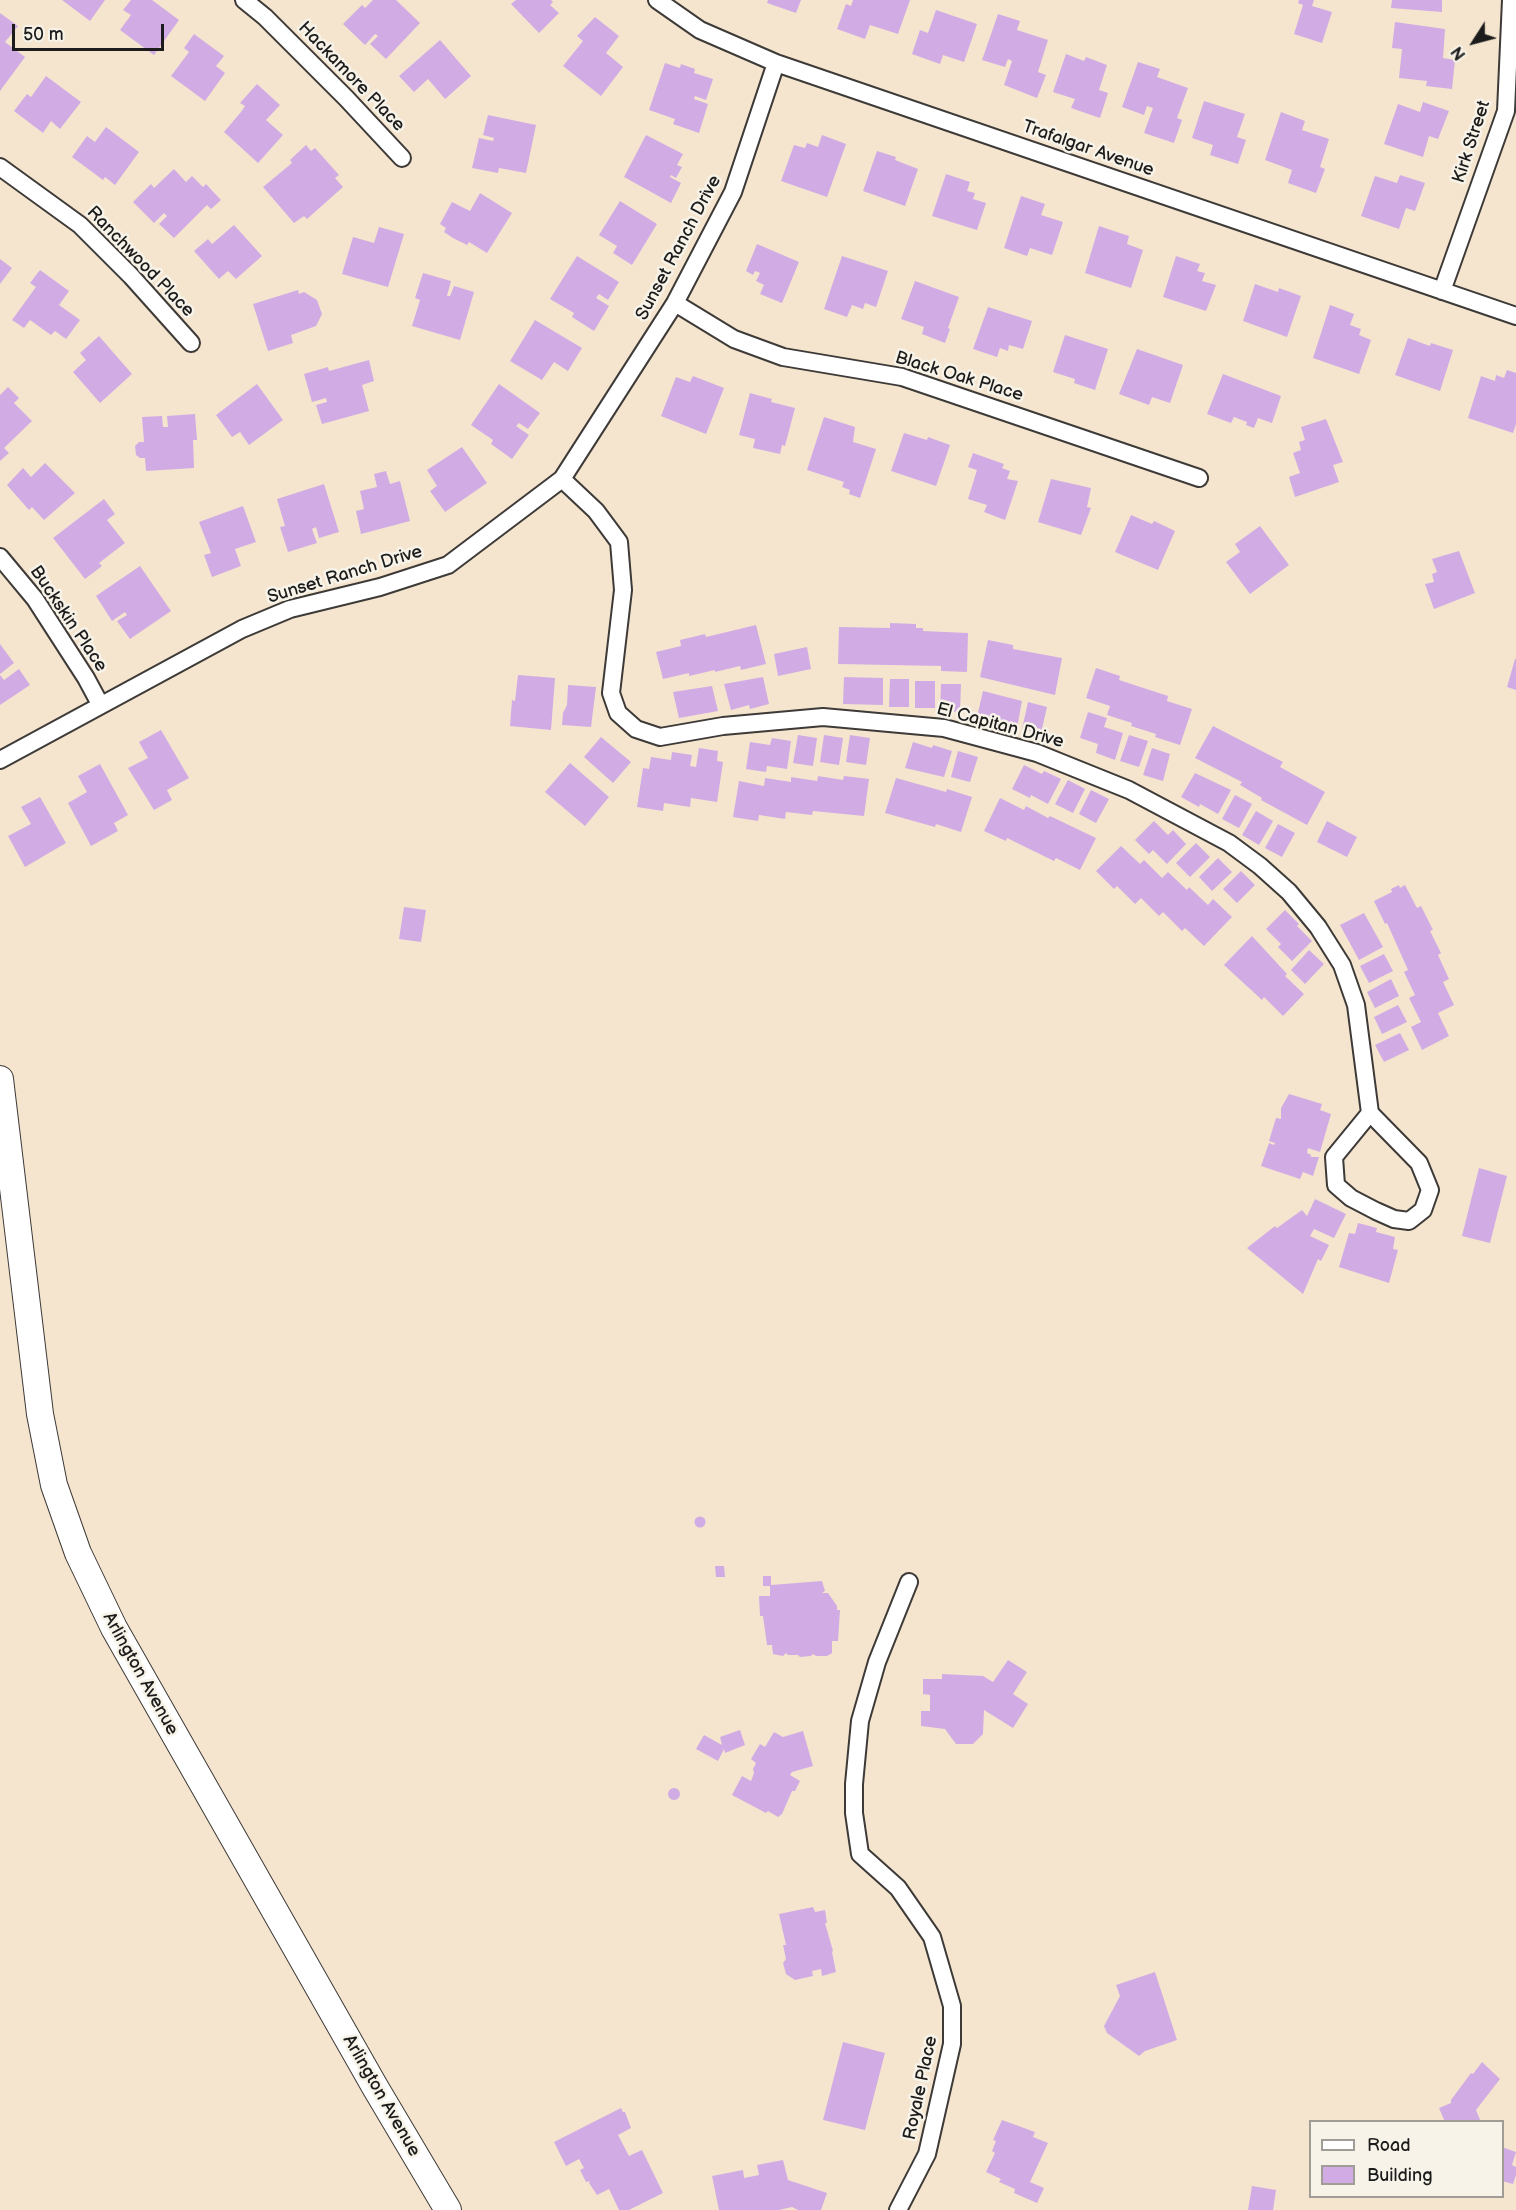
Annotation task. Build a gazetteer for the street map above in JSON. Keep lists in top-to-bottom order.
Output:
{
  "streets": {
    "main road": ["Arlington Avenue"],
    "street": [
      "Hackamore Place",
      "Kirk Street",
      "Trafalgar Avenue",
      "Sunset Ranch Drive",
      "Ranchwood Place",
      "Black Oak Place",
      "Buckskin Place",
      "El Capitan Drive",
      "Royale Place"
    ]
  },
  "crossings": [
    ["Kirk Street", "Trafalgar Avenue"],
    ["Trafalgar Avenue", "Sunset Ranch Drive"],
    ["Sunset Ranch Drive", "Black Oak Place"],
    ["Sunset Ranch Drive", "Buckskin Place"],
    ["Sunset Ranch Drive", "El Capitan Drive"]
  ],
  "legend": ["Road", "Building"],
  "scale_bar": "50 m",
  "north": "bottom left"
}
